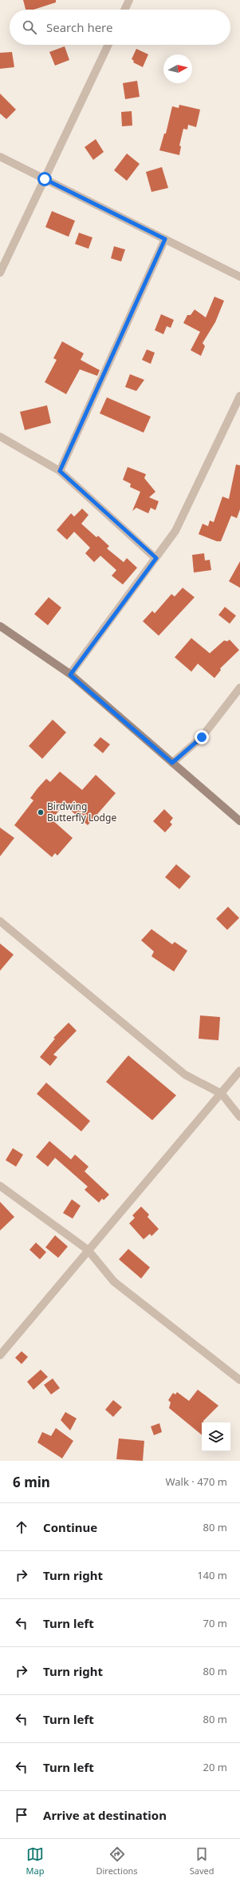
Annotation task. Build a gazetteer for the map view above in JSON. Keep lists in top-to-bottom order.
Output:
{
  "places": ["Birdwing Butterfly Lodge"],
  "north": "right",
  "page": {
    "search": "Search here",
    "heading": ["6 min", "Walk · 470 m"],
    "list": [
      ["Continue", "80 m"],
      ["Turn right", "140 m"],
      ["Turn left", "70 m"],
      ["Turn right", "80 m"],
      ["Turn left", "80 m"],
      ["Turn left", "20 m"],
      "Arrive at destination"
    ],
    "nav": ["Map", "Directions", "Saved"]
  }
}
